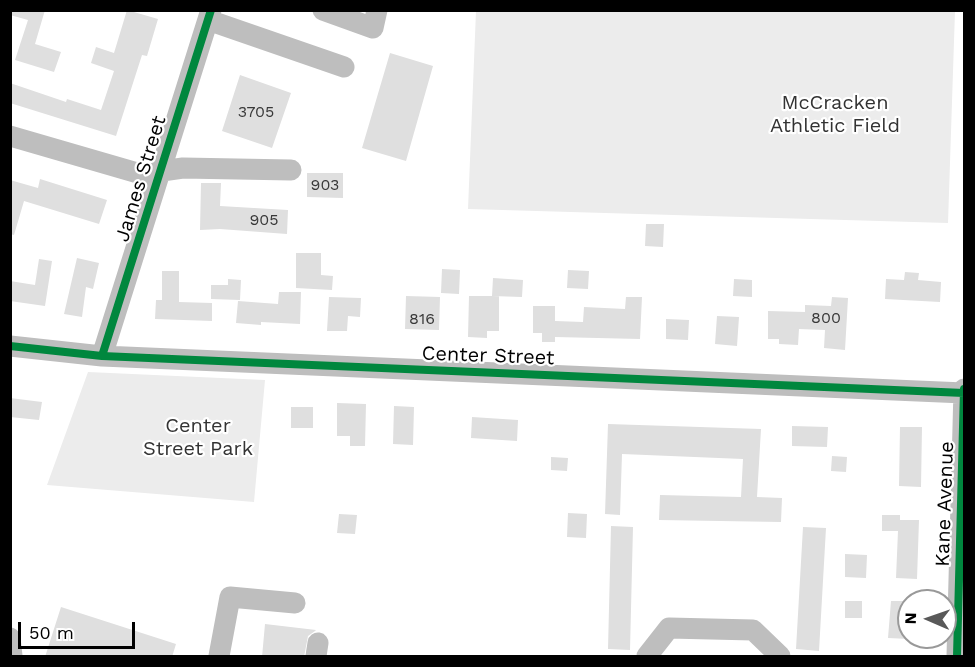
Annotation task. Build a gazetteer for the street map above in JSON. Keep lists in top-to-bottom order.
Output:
{
  "streets": {
    "street": ["James Street", "Center Street", "Kane Avenue"]
  },
  "crossings": [
    ["James Street", "Center Street"],
    ["Center Street", "Kane Avenue"]
  ],
  "parks": ["McCracken Athletic Field", "Center Street Park"],
  "house_numbers": [
    "3705",
    "903",
    "905",
    "800",
    "816"
  ],
  "scale_bar": "50 m",
  "north": "left"
}
